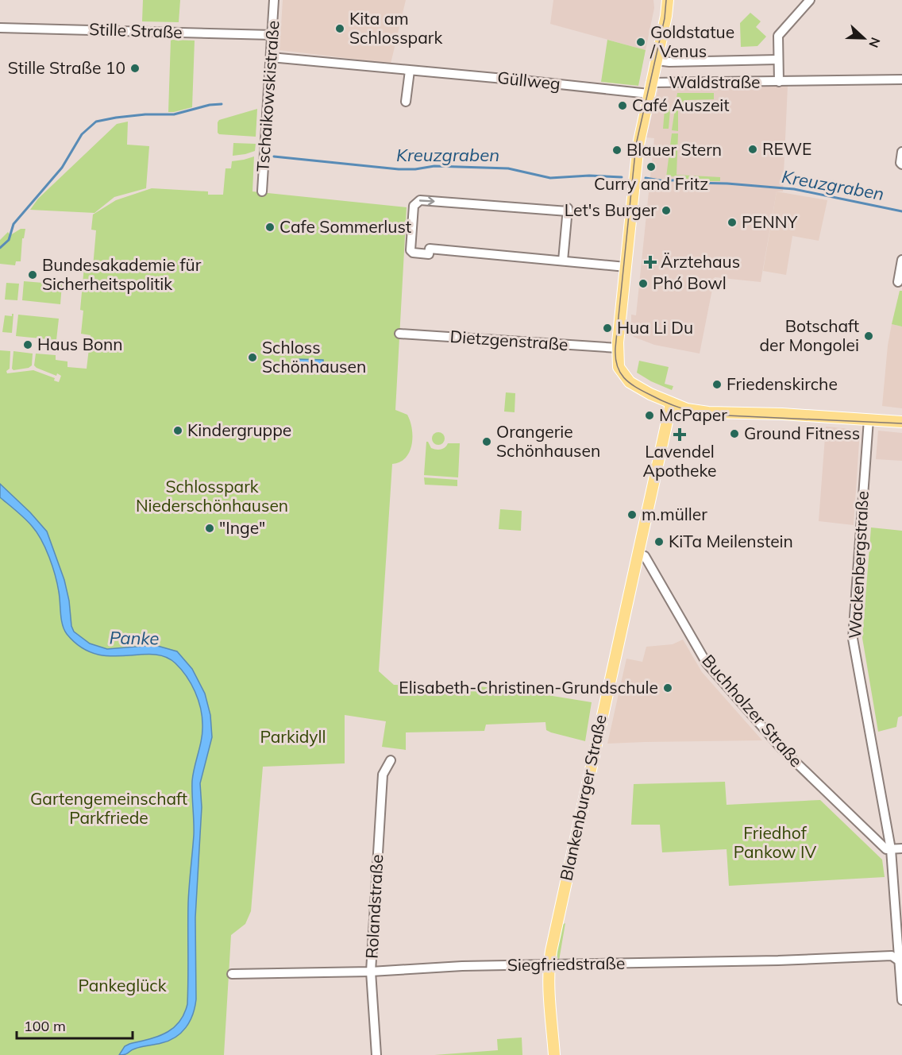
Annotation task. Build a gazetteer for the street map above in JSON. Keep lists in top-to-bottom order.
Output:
{
  "streets": {
    "main road": ["Blankenburger Straße"],
    "street": [
      "Stille Straße",
      "Güllweg",
      "Waldstraße",
      "Tschaikowskistraße",
      "Dietzgenstraße",
      "Wackenbergstraße",
      "Buchholzer Straße",
      "Rolandstraße",
      "Siegfriedstraße"
    ]
  },
  "crossings": [
    ["Stille Straße", "Tschaikowskistraße"],
    ["Güllweg", "Tschaikowskistraße"],
    ["Wackenbergstraße", "Buchholzer Straße"],
    ["Wackenbergstraße", "Siegfriedstraße"],
    ["Buchholzer Straße", "Blankenburger Straße"],
    ["Blankenburger Straße", "Siegfriedstraße"],
    ["Rolandstraße", "Siegfriedstraße"]
  ],
  "water": ["Kreuzgraben", "Panke"],
  "parks": [
    "Schlosspark Niederschönhausen",
    "Parkidyll",
    "Gartengemeinschaft Parkfriede",
    "Friedhof Pankow IV",
    "Pankeglück"
  ],
  "places": {
    "other": [
      "Kita am Schlosspark",
      "Goldstatue / Venus",
      "Stille Straße 10",
      "Café Auszeit",
      "REWE",
      "Blauer Stern",
      "Curry and Fritz",
      "Let's Burger",
      "PENNY",
      "Cafe Sommerlust",
      "Bundesakademie für Sicherheitspolitik",
      "Phó Bowl",
      "Hua Li Du",
      "Botschaft der Mongolei",
      "Haus Bonn",
      "Schloss Schönhausen",
      "Friedenskirche",
      "McPaper",
      "Kindergruppe",
      "Ground Fitness",
      "Orangerie Schönhausen",
      "m.müller",
      "\"Inge\"",
      "KiTa Meilenstein",
      "Elisabeth-Christinen-Grundschule"
    ],
    "health": ["Ärztehaus", "Lavendel Apotheke"]
  },
  "scale_bar": "100 m",
  "north": "right"
}
